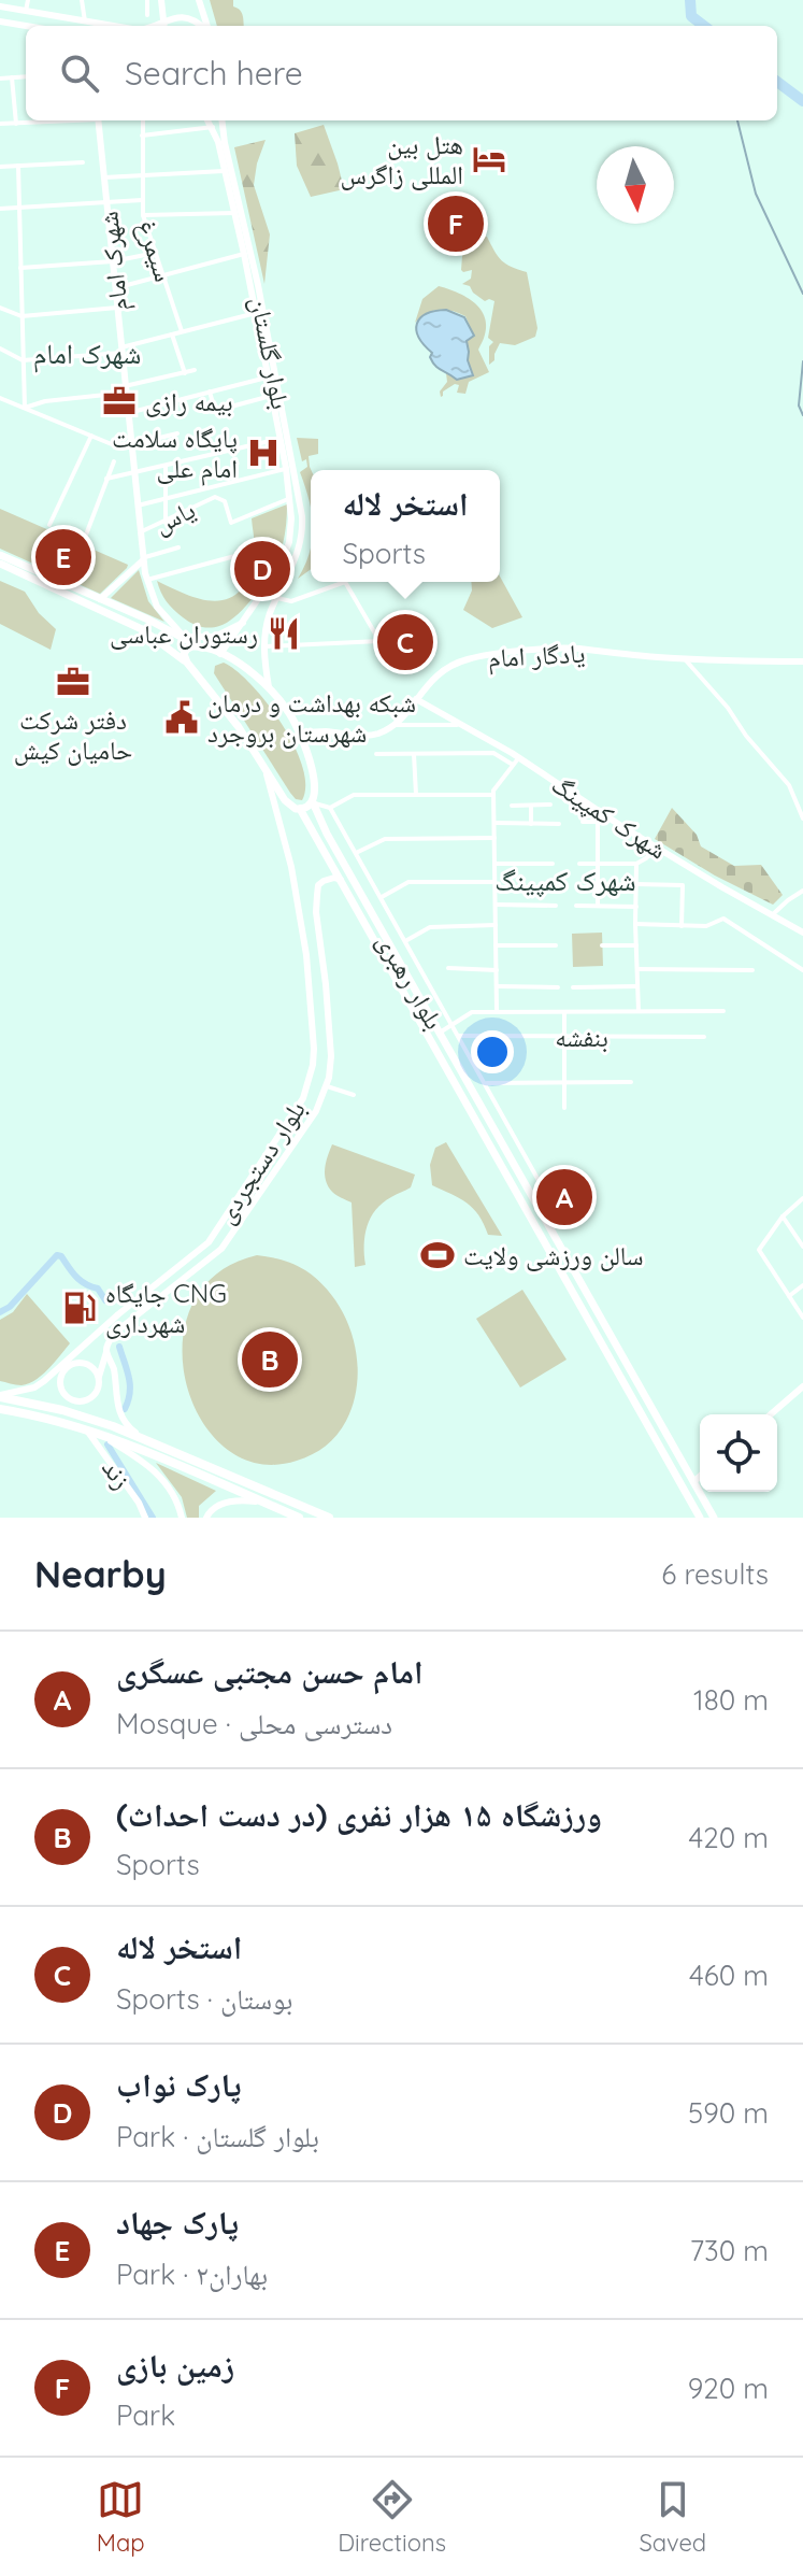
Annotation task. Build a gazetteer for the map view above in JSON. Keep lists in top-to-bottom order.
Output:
{
  "streets": {
    "main road": [
      "شهرک امام",
      "بلوار گلستان",
      "یادگار امام",
      "شهرک کمپینگ",
      "بلوار رهبری",
      "بلوار دستجردی",
      "زند"
    ],
    "street": ["سیمرغ", "یاس", "بنفشه"]
  },
  "crossings": [
    ["شهرک امام", "یاس"],
    ["شهرک امام", "بلوار رهبری"],
    ["بلوار گلستان", "یاس"],
    ["بلوار گلستان", "بلوار رهبری"],
    ["یادگار امام", "شهرک کمپینگ"],
    ["بلوار رهبری", "بلوار دستجردی"]
  ],
  "districts": ["شهرک امام", "شهرک کمپینگ"],
  "places": {
    "hotel": ["هتل بین المللی زاگرس"],
    "office": ["بیمه رازی", "دفتر شرکت حامیان کیش"],
    "hospital": ["پایگاه سلامت امام علی"],
    "restaurant": ["رستوران عباسی"],
    "public building": ["شبکه بهداشت و درمان شهرستان بروجرد"],
    "sports": ["سالن ورزشی ولایت"],
    "fuel station": ["جایگاه CNG شهرداری"]
  },
  "north": "bottom",
  "page": {
    "search": "Search here",
    "pins": [
      "F",
      "E",
      "D",
      "C",
      "A",
      "B"
    ],
    "popup": ["استخر لاله", "Sports"],
    "heading": ["Nearby", "6 results"],
    "list": [
      {
        "mark": "A",
        "name": "امام حسن مجتبی عسگری",
        "note": "Mosque · دسترسی محلی",
        "value": "180 m"
      },
      {
        "mark": "B",
        "name": "ورزشگاه ۱۵ هزار نفری (در دست احداث)",
        "note": "Sports",
        "value": "420 m"
      },
      {
        "mark": "C",
        "name": "استخر لاله",
        "note": "Sports · بوستان",
        "value": "460 m"
      },
      {
        "mark": "D",
        "name": "پارک نواب",
        "note": "Park · بلوار گلستان",
        "value": "590 m"
      },
      {
        "mark": "E",
        "name": "پارک جهاد",
        "note": "Park · بهاران۲",
        "value": "730 m"
      },
      {
        "mark": "F",
        "name": "زمین بازی",
        "note": "Park",
        "value": "920 m"
      }
    ],
    "nav": ["Map", "Directions", "Saved"]
  }
}
